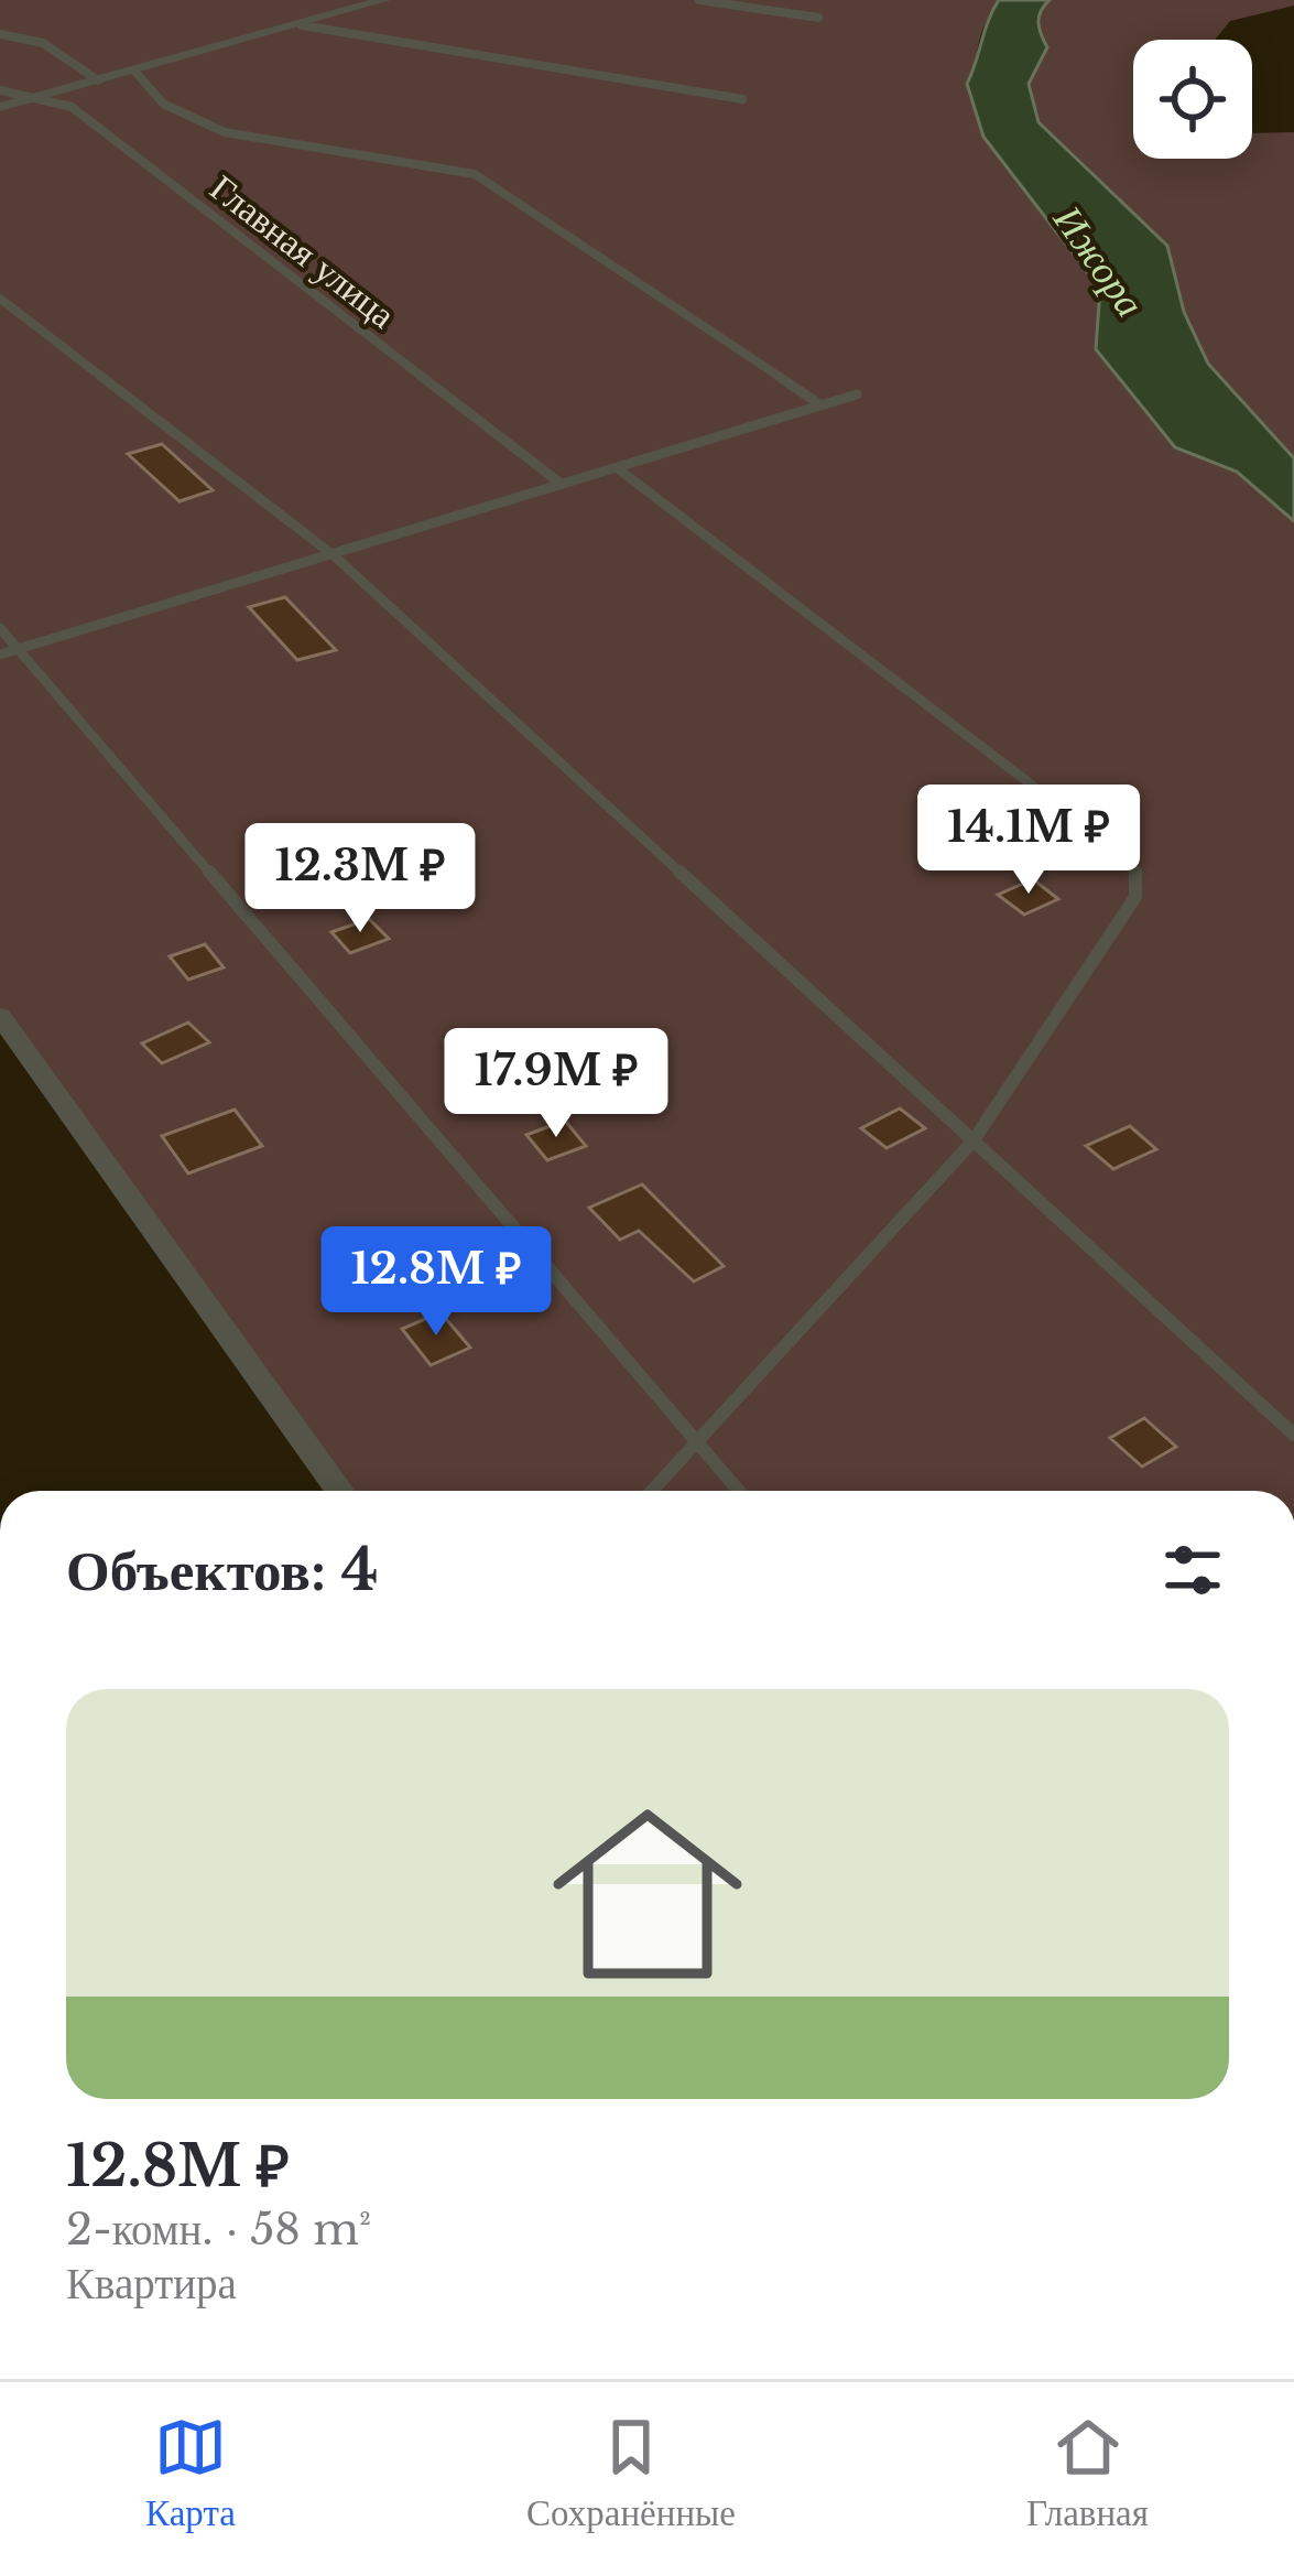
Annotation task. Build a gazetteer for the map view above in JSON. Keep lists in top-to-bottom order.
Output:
{
  "streets": {
    "lane": ["Главная улица"]
  },
  "water": ["Ижора"],
  "page": {
    "price": [
      "14.1M ₽",
      "12.3M ₽",
      "17.9M ₽",
      "12.8M ₽"
    ],
    "heading": "Объектов: 4",
    "list": [
      {
        "name": "12.8M ₽",
        "note": "2-комн. · 58 m² · Квартира"
      }
    ],
    "tabs": ["Карта", "Сохранённые", "Главная"]
  }
}
